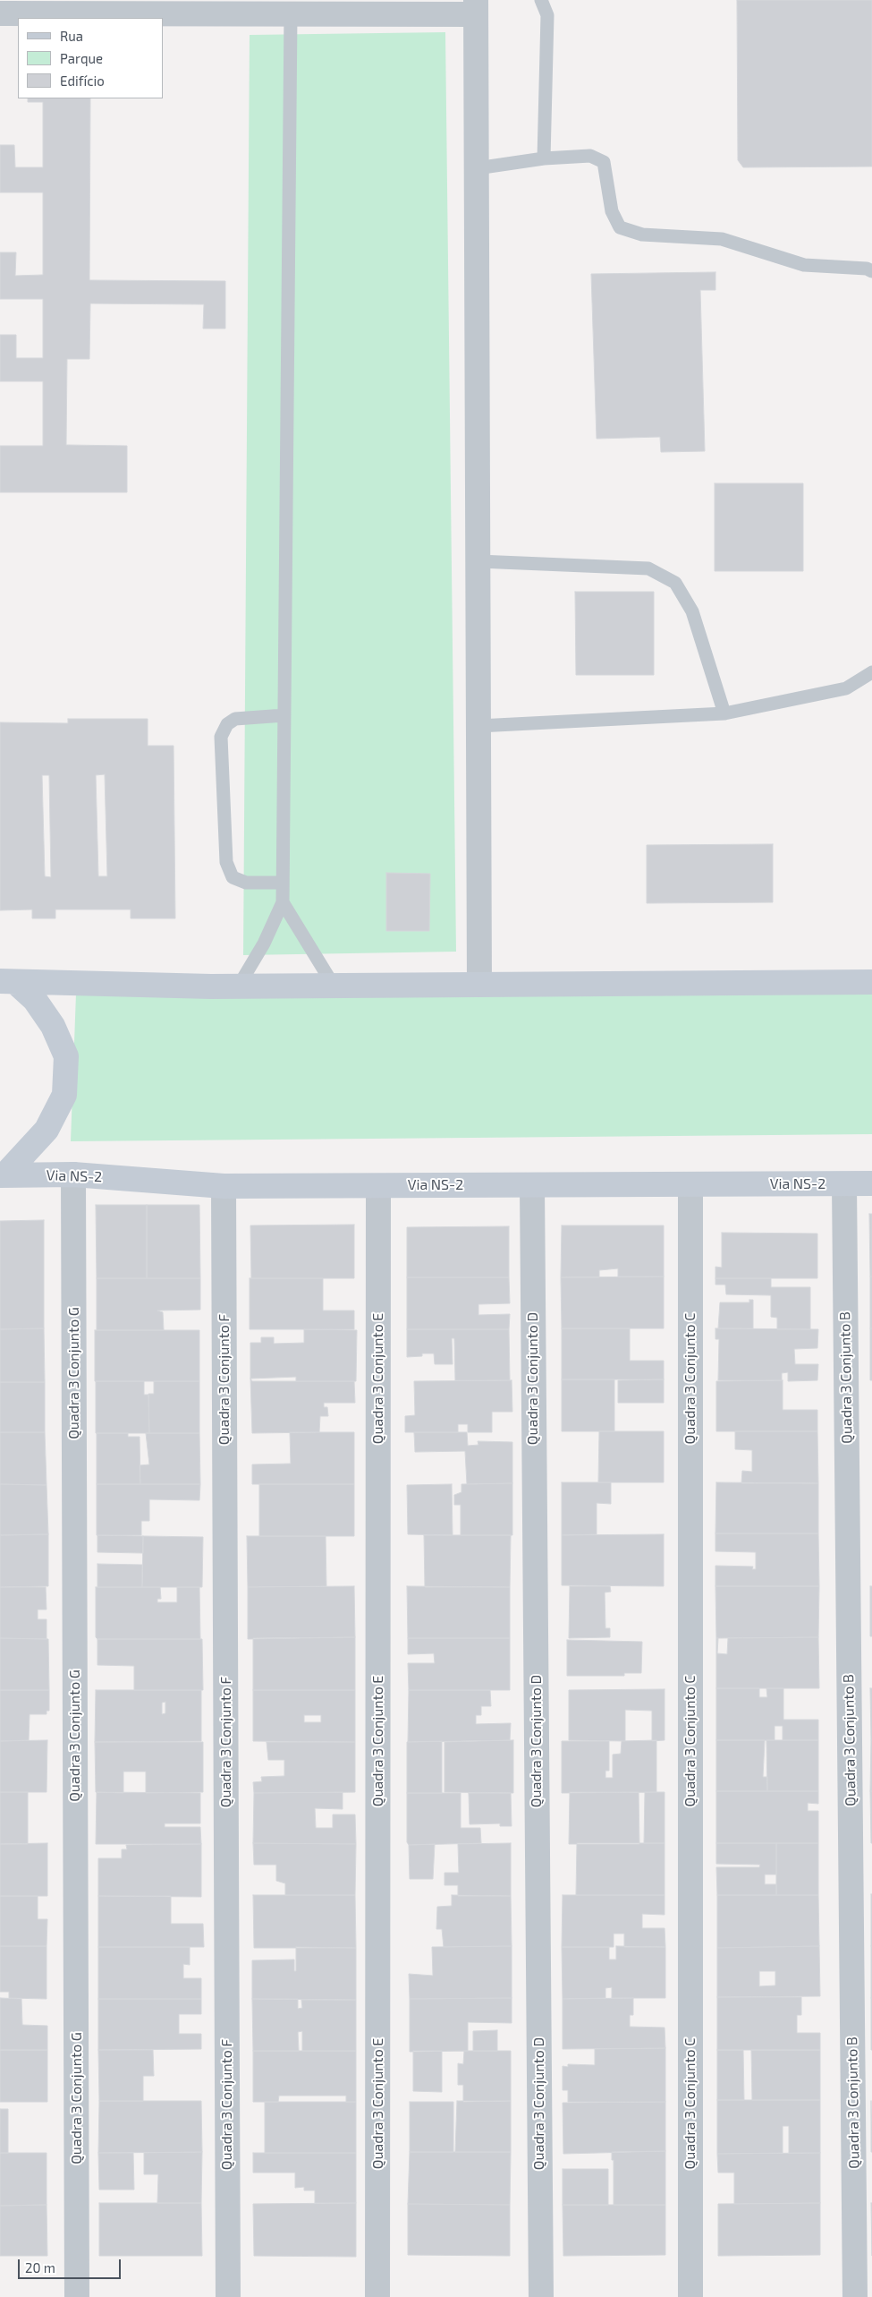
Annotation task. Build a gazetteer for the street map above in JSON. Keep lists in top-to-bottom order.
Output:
{
  "streets": {
    "street": [
      "Via NS-2",
      "Quadra 3 Conjunto G",
      "Quadra 3 Conjunto B",
      "Quadra 3 Conjunto E",
      "Quadra 3 Conjunto D",
      "Quadra 3 Conjunto C",
      "Quadra 3 Conjunto F"
    ]
  },
  "crossings": [
    ["Via NS-2", "Quadra 3 Conjunto G"],
    ["Via NS-2", "Quadra 3 Conjunto B"],
    ["Via NS-2", "Quadra 3 Conjunto E"],
    ["Via NS-2", "Quadra 3 Conjunto D"],
    ["Via NS-2", "Quadra 3 Conjunto C"],
    ["Via NS-2", "Quadra 3 Conjunto F"]
  ],
  "legend": ["Rua", "Parque", "Edifício"],
  "scale_bar": "20 m"
}
